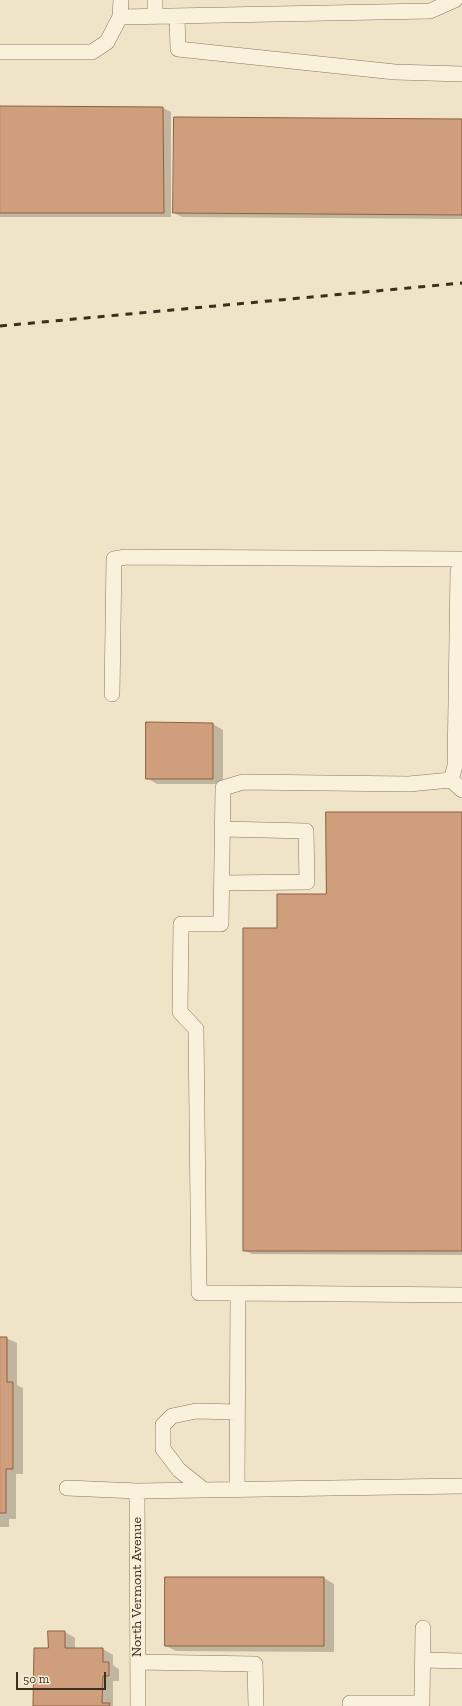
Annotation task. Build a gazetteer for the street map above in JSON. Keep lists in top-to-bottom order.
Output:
{
  "streets": {
    "street": ["North Vermont Avenue"]
  },
  "scale_bar": "50 m"
}
